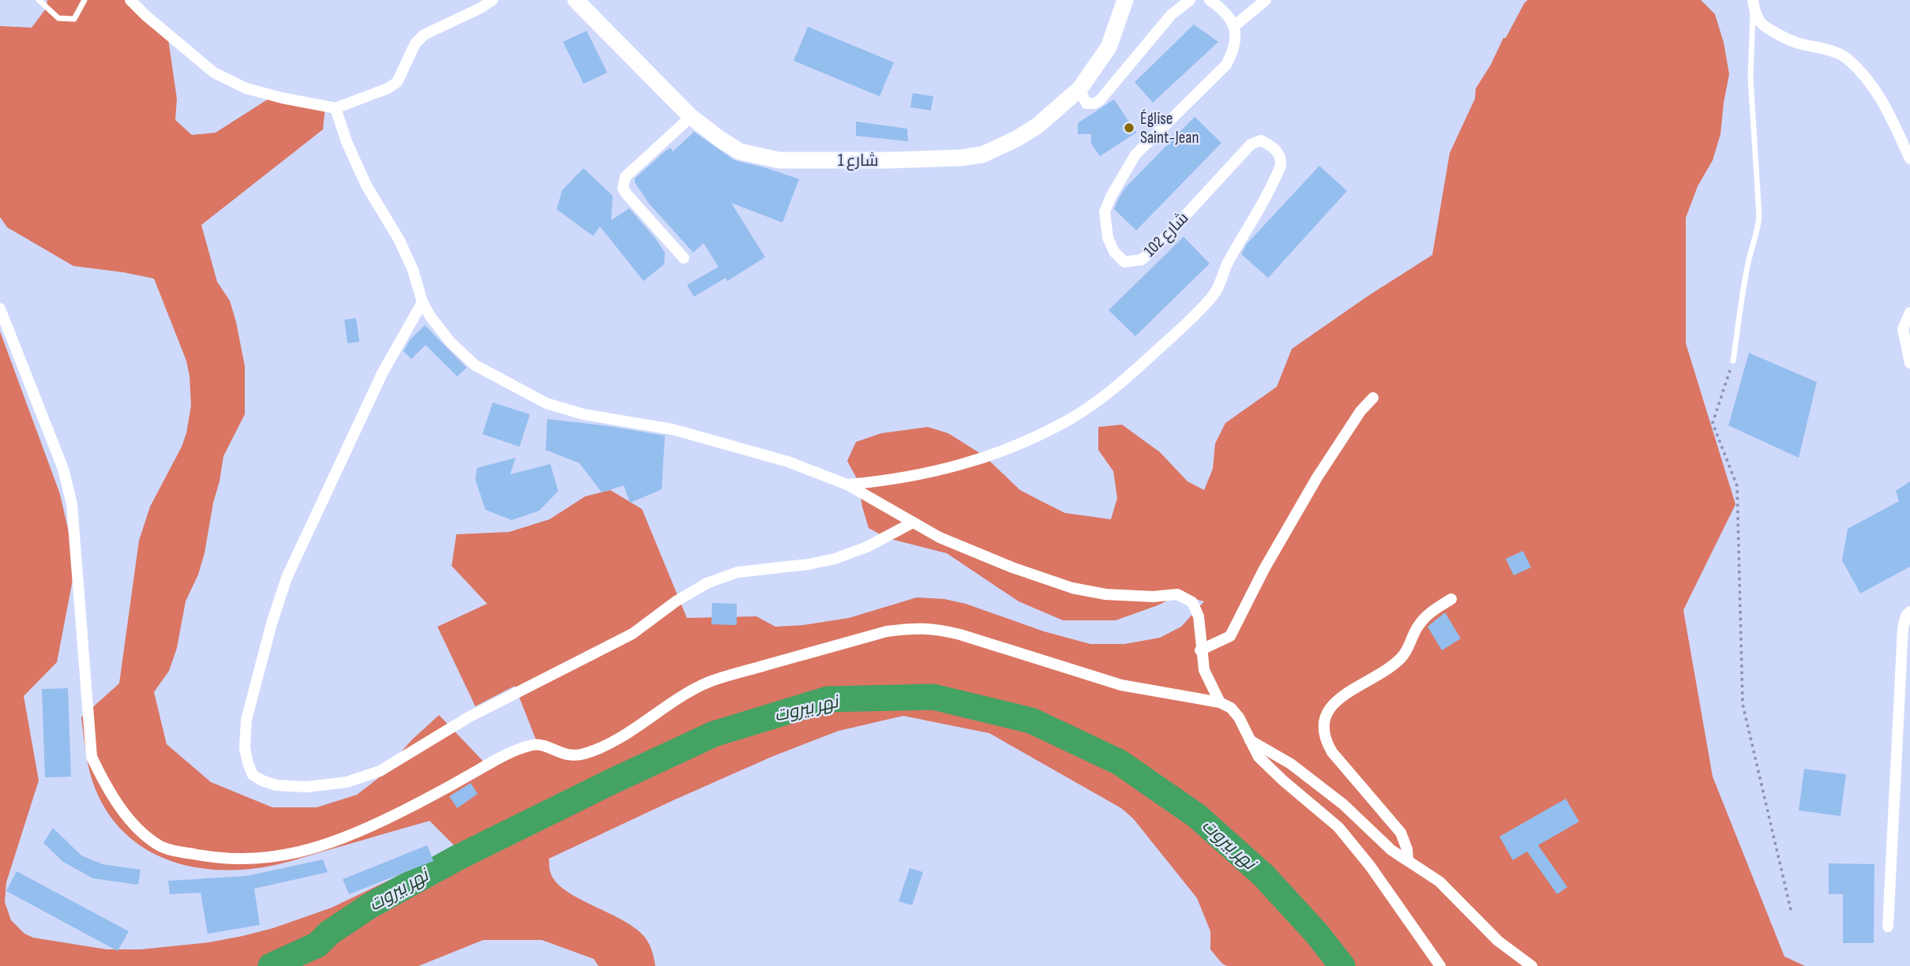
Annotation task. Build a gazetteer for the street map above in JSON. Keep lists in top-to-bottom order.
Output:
{
  "streets": {
    "street": ["شارع 1", "شارع 102"]
  },
  "water": ["نهر بيروت"],
  "places": ["Église Saint-Jean"]
}
